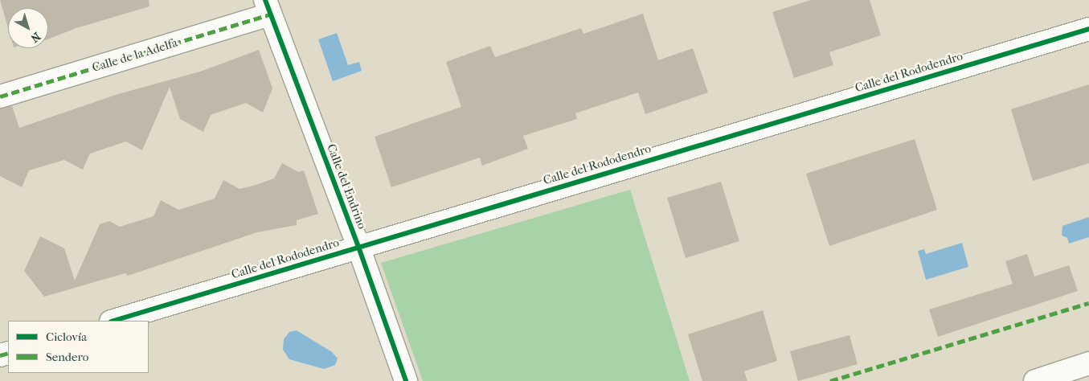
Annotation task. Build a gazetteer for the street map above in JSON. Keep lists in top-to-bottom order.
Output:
{
  "streets": {
    "main road": ["Calle de la Adelfa", "Calle del Rododendro", "Calle del Endrino"]
  },
  "crossings": [
    ["Calle de la Adelfa", "Calle del Endrino"],
    ["Calle del Rododendro", "Calle del Endrino"]
  ],
  "legend": ["Ciclovía", "Sendero"],
  "north": "bottom right"
}
